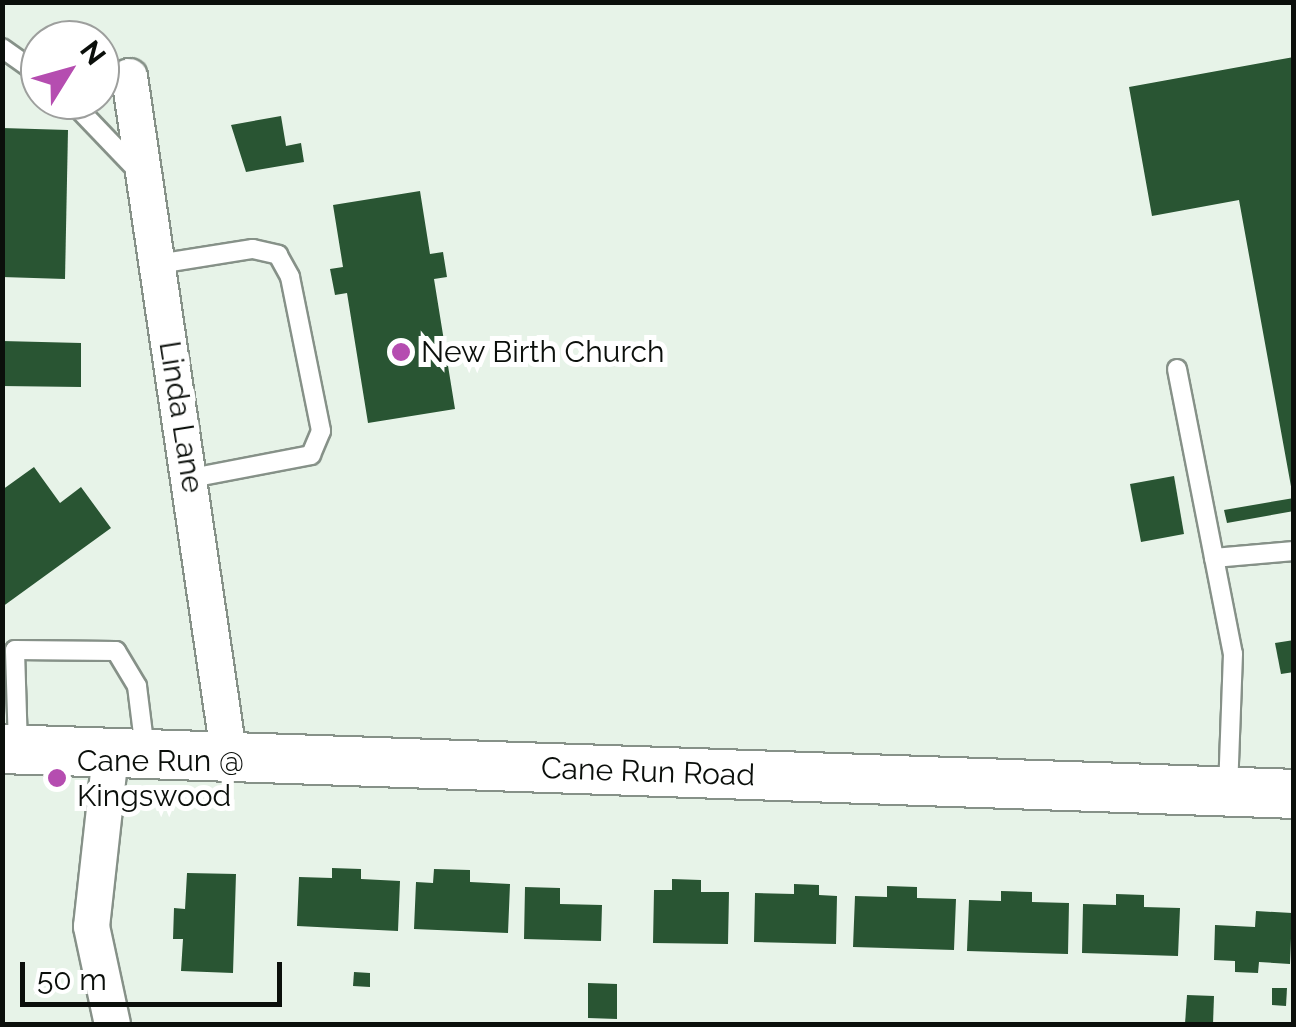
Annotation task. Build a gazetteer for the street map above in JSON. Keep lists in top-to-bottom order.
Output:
{
  "streets": {
    "main road": ["Cane Run Road"],
    "street": ["Linda Lane"]
  },
  "crossings": [
    ["Linda Lane", "Cane Run Road"]
  ],
  "places": ["New Birth Church", "Cane Run @ Kingswood"],
  "scale_bar": "50 m",
  "north": "top right"
}
